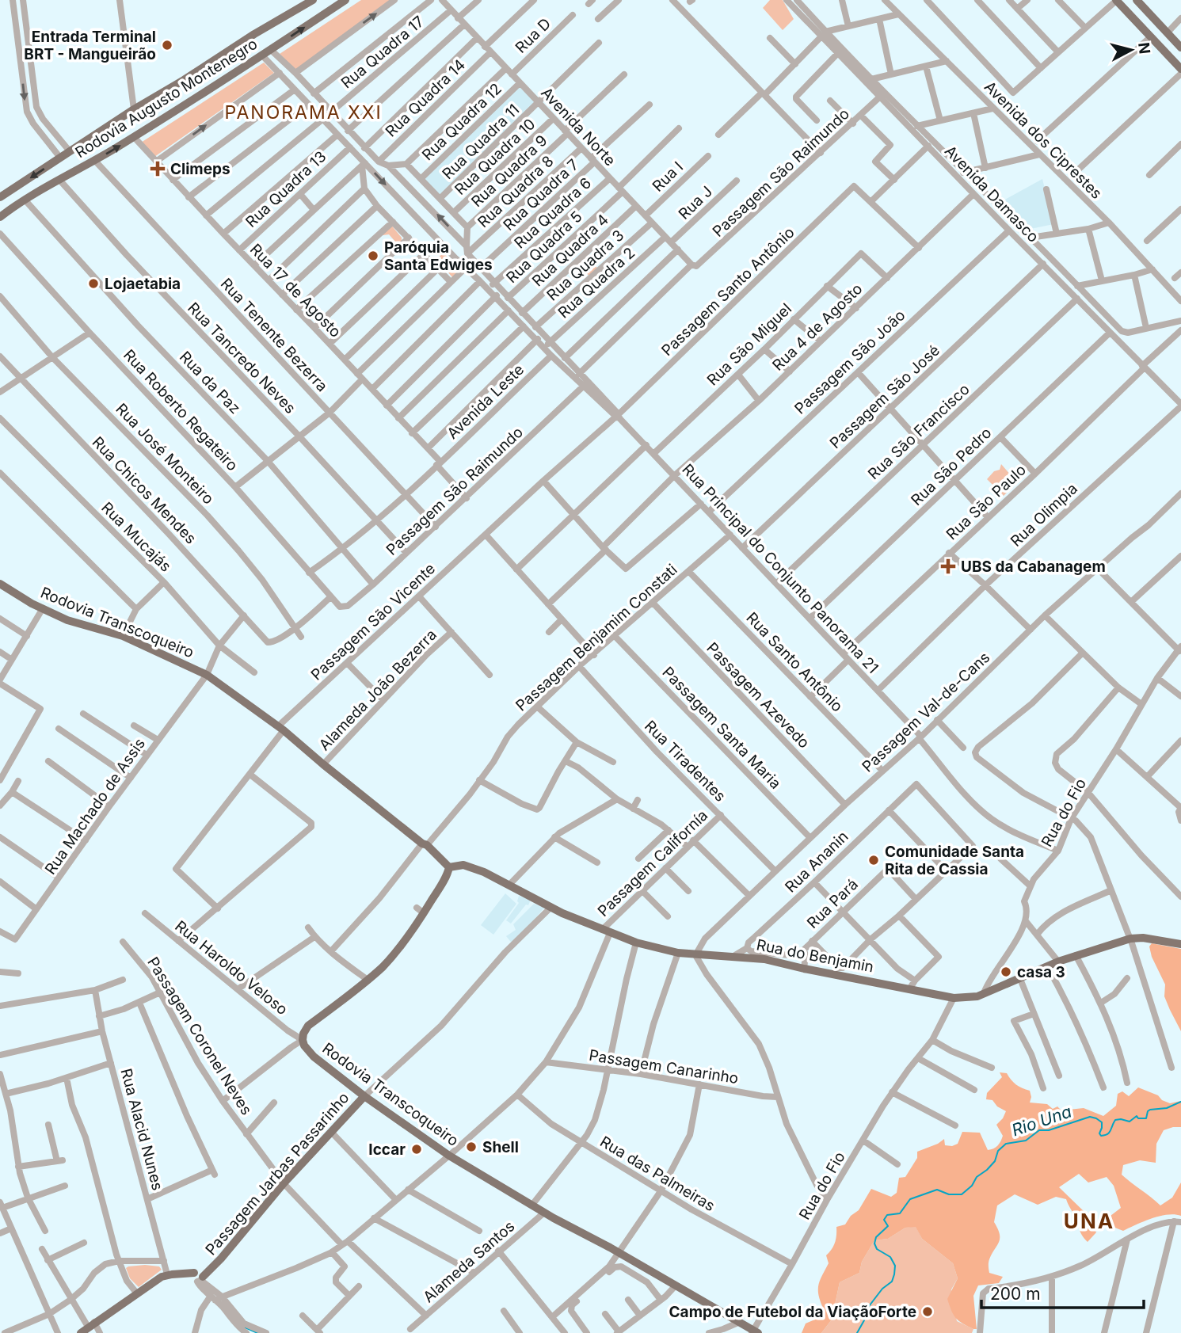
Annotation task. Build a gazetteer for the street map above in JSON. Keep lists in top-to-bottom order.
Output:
{
  "streets": {
    "main road": [
      "Rodovia Augusto Montenegro",
      "Rodovia Transcoqueiro",
      "Rua do Benjamin",
      "Passagem Jarbas Passarinho"
    ],
    "street": [
      "Rua D",
      "Rua Quadra 17",
      "Rua Quadra 14",
      "Rua Quadra 12",
      "Avenida Norte",
      "Avenida dos Ciprestes",
      "Rua Quadra 11",
      "Rua Quadra 10",
      "Rua Quadra 9",
      "Passagem São Raimundo",
      "Rua I",
      "Rua Quadra 13",
      "Rua Quadra 8",
      "Avenida Damasco",
      "Rua Quadra 7",
      "Rua J",
      "Rua Quadra 6",
      "Rua Quadra 5",
      "Rua Quadra 4",
      "Rua Quadra 3",
      "Rua Quadra 2",
      "Rua 17 de Agosto",
      "Passagem Santo Antônio",
      "Rua 4 de Agosto",
      "Rua Tenente Bezerra",
      "Rua São Miguel",
      "Rua Tancredo Neves",
      "Passagem São João",
      "Rua da Paz",
      "Passagem São José",
      "Avenida Leste",
      "Rua Roberto Regateiro",
      "Rua São Francisco",
      "Rua José Monteiro",
      "Rua São Pedro",
      "Rua Chicos Mendes",
      "Rua São Paulo",
      "Rua Olimpia",
      "Rua Mucajás",
      "Rua Principal do Conjunto Panorama 21",
      "Passagem São Vicente",
      "Passagem Benjamim Constati",
      "Rua Santo Antônio",
      "Alameda João Bezerra",
      "Passagem Azevedo",
      "Passagem Val-de-Cans",
      "Passagem Santa Maria",
      "Rua Tiradentes",
      "Rua Machado de Assis",
      "Rua do Fio",
      "Rua Ananin",
      "Passagem Californía",
      "Rua Pará",
      "Rua Haroldo Veloso",
      "Passagem Coronel Neves",
      "Passagem Canarinho",
      "Rua Alacid Nunes",
      "Rua das Palmeiras",
      "Alameda Santos"
    ]
  },
  "crossings": [
    ["Rua D", "Avenida Norte"],
    ["Rua Quadra 17", "Avenida Norte"],
    ["Rua Quadra 17", "Rua 17 de Agosto"],
    ["Rua Quadra 17", "Rua Principal do Conjunto Panorama 21"],
    ["Rodovia Augusto Montenegro", "Rua 17 de Agosto"],
    ["Rodovia Augusto Montenegro", "Rua Tenente Bezerra"],
    ["Rodovia Augusto Montenegro", "Rua Tancredo Neves"],
    ["Rodovia Augusto Montenegro", "Rua da Paz"],
    ["Rodovia Augusto Montenegro", "Rua Principal do Conjunto Panorama 21"],
    ["Rua Quadra 14", "Avenida Norte"],
    ["Rua Quadra 14", "Rua Principal do Conjunto Panorama 21"],
    ["Rua Quadra 12", "Avenida Norte"],
    ["Avenida Norte", "Rua Quadra 11"],
    ["Avenida Norte", "Rua Quadra 10"],
    ["Avenida Norte", "Rua Quadra 9"],
    ["Avenida Norte", "Passagem São Raimundo"],
    ["Avenida Norte", "Rua I"],
    ["Avenida Norte", "Rua Quadra 8"],
    ["Avenida Norte", "Rua Quadra 7"],
    ["Avenida Norte", "Rua J"],
    ["Avenida Norte", "Rua Quadra 6"],
    ["Avenida Norte", "Rua Quadra 5"],
    ["Avenida Norte", "Rua Quadra 4"],
    ["Avenida Norte", "Rua Quadra 3"],
    ["Avenida Norte", "Rua Quadra 2"],
    ["Passagem São Raimundo", "Avenida Damasco"],
    ["Passagem São Raimundo", "Rua 17 de Agosto"],
    ["Passagem São Raimundo", "Rua Tenente Bezerra"],
    ["Passagem São Raimundo", "Rua Tancredo Neves"],
    ["Passagem São Raimundo", "Rua da Paz"],
    ["Passagem São Raimundo", "Rua Roberto Regateiro"],
    ["Passagem São Raimundo", "Rua Principal do Conjunto Panorama 21"],
    ["Rua Quadra 13", "Rua 17 de Agosto"],
    ["Rua Quadra 13", "Rua Principal do Conjunto Panorama 21"],
    ["Rua Quadra 8", "Rua Principal do Conjunto Panorama 21"],
    ["Avenida Damasco", "Rua 4 de Agosto"],
    ["Avenida Damasco", "Passagem São João"],
    ["Avenida Damasco", "Passagem São José"],
    ["Avenida Damasco", "Rua São Francisco"],
    ["Avenida Damasco", "Rua São Pedro"],
    ["Avenida Damasco", "Rua São Paulo"],
    ["Avenida Damasco", "Rua Olimpia"],
    ["Rua Quadra 7", "Rua Principal do Conjunto Panorama 21"],
    ["Rua Quadra 6", "Rua Principal do Conjunto Panorama 21"],
    ["Rua Quadra 5", "Rua Principal do Conjunto Panorama 21"],
    ["Rua Quadra 4", "Rua Principal do Conjunto Panorama 21"],
    ["Rua Quadra 3", "Rua Principal do Conjunto Panorama 21"],
    ["Rua Quadra 2", "Rua Principal do Conjunto Panorama 21"],
    ["Rua 17 de Agosto", "Avenida Leste"],
    ["Passagem Santo Antônio", "Rua Principal do Conjunto Panorama 21"],
    ["Passagem Santo Antônio", "Passagem São Vicente"],
    ["Rua 4 de Agosto", "Rua São Miguel"],
    ["Rua 4 de Agosto", "Rua Principal do Conjunto Panorama 21"],
    ["Rua Tenente Bezerra", "Avenida Leste"],
    ["Rua São Miguel", "Rua Principal do Conjunto Panorama 21"],
    ["Rua Tancredo Neves", "Avenida Leste"],
    ["Passagem São João", "Rua Principal do Conjunto Panorama 21"],
    ["Rua da Paz", "Avenida Leste"],
    ["Passagem São José", "Rua Principal do Conjunto Panorama 21"],
    ["Avenida Leste", "Rua Roberto Regateiro"],
    ["Avenida Leste", "Rua Principal do Conjunto Panorama 21"],
    ["Rua São Francisco", "Rua Principal do Conjunto Panorama 21"],
    ["Rua José Monteiro", "Rua Chicos Mendes"],
    ["Rua São Pedro", "Rua Principal do Conjunto Panorama 21"],
    ["Rua Chicos Mendes", "Rua Machado de Assis"],
    ["Rua São Paulo", "Rua Principal do Conjunto Panorama 21"],
    ["Rua Olimpia", "Rua Principal do Conjunto Panorama 21"],
    ["Rua Mucajás", "Rua Machado de Assis"],
    ["Rua Principal do Conjunto Panorama 21", "Passagem Benjamim Constati"],
    ["Rua Principal do Conjunto Panorama 21", "Passagem Val-de-Cans"],
    ["Rua Principal do Conjunto Panorama 21", "Rua do Fio"],
    ["Passagem São Vicente", "Rodovia Transcoqueiro"],
    ["Rodovia Transcoqueiro", "Passagem Benjamim Constati"],
    ["Rodovia Transcoqueiro", "Alameda João Bezerra"],
    ["Rodovia Transcoqueiro", "Rua Machado de Assis"],
    ["Rodovia Transcoqueiro", "Rua do Fio"],
    ["Rodovia Transcoqueiro", "Rua do Benjamin"],
    ["Rodovia Transcoqueiro", "Rua Haroldo Veloso"],
    ["Rodovia Transcoqueiro", "Passagem Jarbas Passarinho"],
    ["Rodovia Transcoqueiro", "Alameda Santos"],
    ["Passagem Benjamim Constati", "Rua Santo Antônio"],
    ["Passagem Benjamim Constati", "Passagem Azevedo"],
    ["Passagem Benjamim Constati", "Passagem Santa Maria"],
    ["Passagem Benjamim Constati", "Rua Tiradentes"],
    ["Rua Santo Antônio", "Passagem Val-de-Cans"],
    ["Passagem Azevedo", "Passagem Val-de-Cans"],
    ["Passagem Val-de-Cans", "Passagem Santa Maria"],
    ["Passagem Val-de-Cans", "Rua Tiradentes"],
    ["Passagem Val-de-Cans", "Rua do Benjamin"],
    ["Rua Tiradentes", "Passagem Californía"],
    ["Rua do Fio", "Rua do Benjamin"],
    ["Rua do Fio", "Rua das Palmeiras"],
    ["Rua Ananin", "Rua do Benjamin"],
    ["Passagem Californía", "Rua do Benjamin"],
    ["Rua Pará", "Rua do Benjamin"],
    ["Rua do Benjamin", "Passagem Jarbas Passarinho"],
    ["Passagem Coronel Neves", "Passagem Jarbas Passarinho"],
    ["Passagem Coronel Neves", "Alameda Santos"]
  ],
  "districts": ["PANORAMA XXI", "UNA"],
  "water": ["Rio Una"],
  "places": {
    "other": [
      "Entrada Terminal BRT - Mangueirão",
      "Paróquia Santa Edwiges",
      "Lojaetabia",
      "Comunidade Santa Rita de Cassia",
      "casa 3",
      "Shell",
      "Iccar",
      "Campo de Futebol da ViaçãoForte"
    ],
    "health": ["Climeps", "UBS da Cabanagem"]
  },
  "scale_bar": "200 m",
  "north": "right"
}
